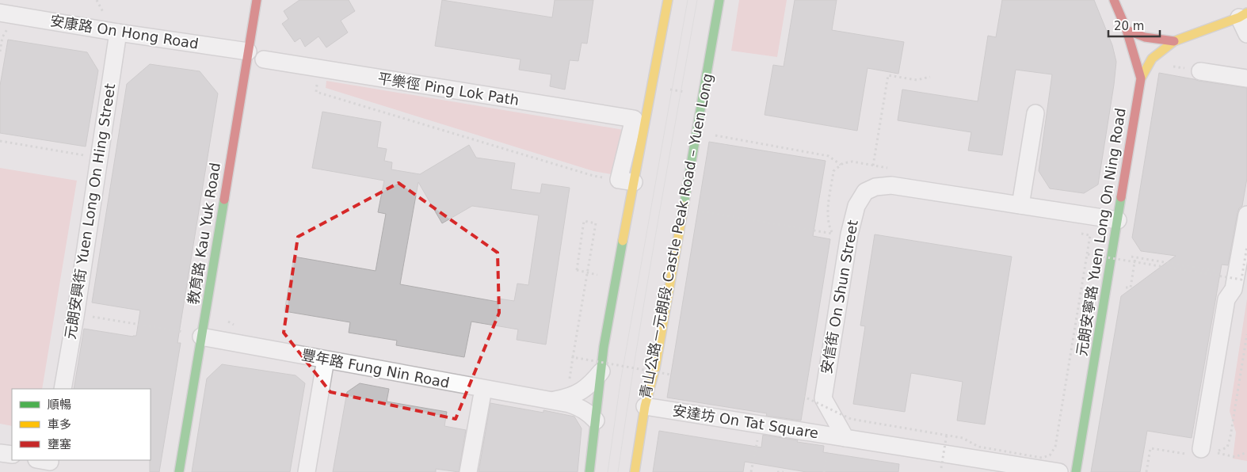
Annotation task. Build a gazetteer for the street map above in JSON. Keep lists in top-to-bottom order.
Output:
{
  "streets": {
    "main road": ["元朗安寧路 Yuen Long On Ning Road", "教育路 Kau Yuk Road", "青山公路－元朗段 Castle Peak Road – Yuen Long"],
    "street": [
      "安康路 On Hong Road",
      "平樂徑 Ping Lok Path",
      "元朗安興街 Yuen Long On Hing Street",
      "安信街 On Shun Street",
      "豐年路 Fung Nin Road",
      "安達坊 On Tat Square"
    ]
  },
  "crossings": [
    ["安康路 On Hong Road", "元朗安興街 Yuen Long On Hing Street"],
    ["安康路 On Hong Road", "教育路 Kau Yuk Road"],
    ["元朗安寧路 Yuen Long On Ning Road", "安信街 On Shun Street"],
    ["教育路 Kau Yuk Road", "豐年路 Fung Nin Road"],
    ["青山公路－元朗段 Castle Peak Road – Yuen Long", "安達坊 On Tat Square"],
    ["安信街 On Shun Street", "安達坊 On Tat Square"]
  ],
  "legend": ["順暢", "車多", "壅塞"],
  "scale_bar": "20 m"
}
